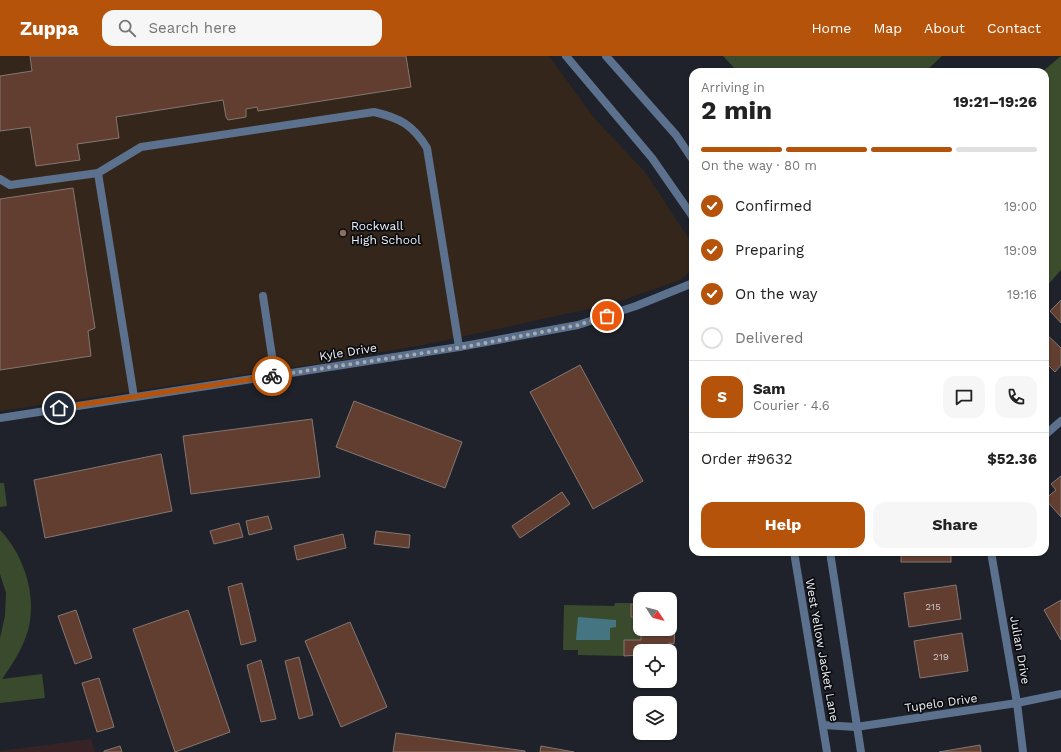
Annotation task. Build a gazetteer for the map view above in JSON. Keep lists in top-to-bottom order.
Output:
{
  "streets": {
    "street": [
      "Kyle Drive",
      "West Yellow Jacket Lane",
      "Julian Drive",
      "Tupelo Drive"
    ]
  },
  "crossings": [
    ["West Yellow Jacket Lane", "Tupelo Drive"],
    ["Julian Drive", "Tupelo Drive"]
  ],
  "places": ["Rockwall High School"],
  "house_numbers": ["215", "219"],
  "north": "bottom right",
  "page": {
    "header": "Zuppa",
    "search": "Search here",
    "nav": [
      "Home",
      "Map",
      "About",
      "Contact"
    ],
    "heading": ["2 min", "Arriving in", "19:21–19:26"],
    "panel": [
      "Sam",
      "Courier · 4.6",
      "Order #9632",
      "$52.36"
    ],
    "bar": "On the way · 80 m",
    "list": [
      ["Confirmed", "19:00"],
      ["Preparing", "19:09"],
      ["On the way", "19:16"],
      "Delivered"
    ],
    "round": "S",
    "buttons": ["Help", "Share"]
  }
}
